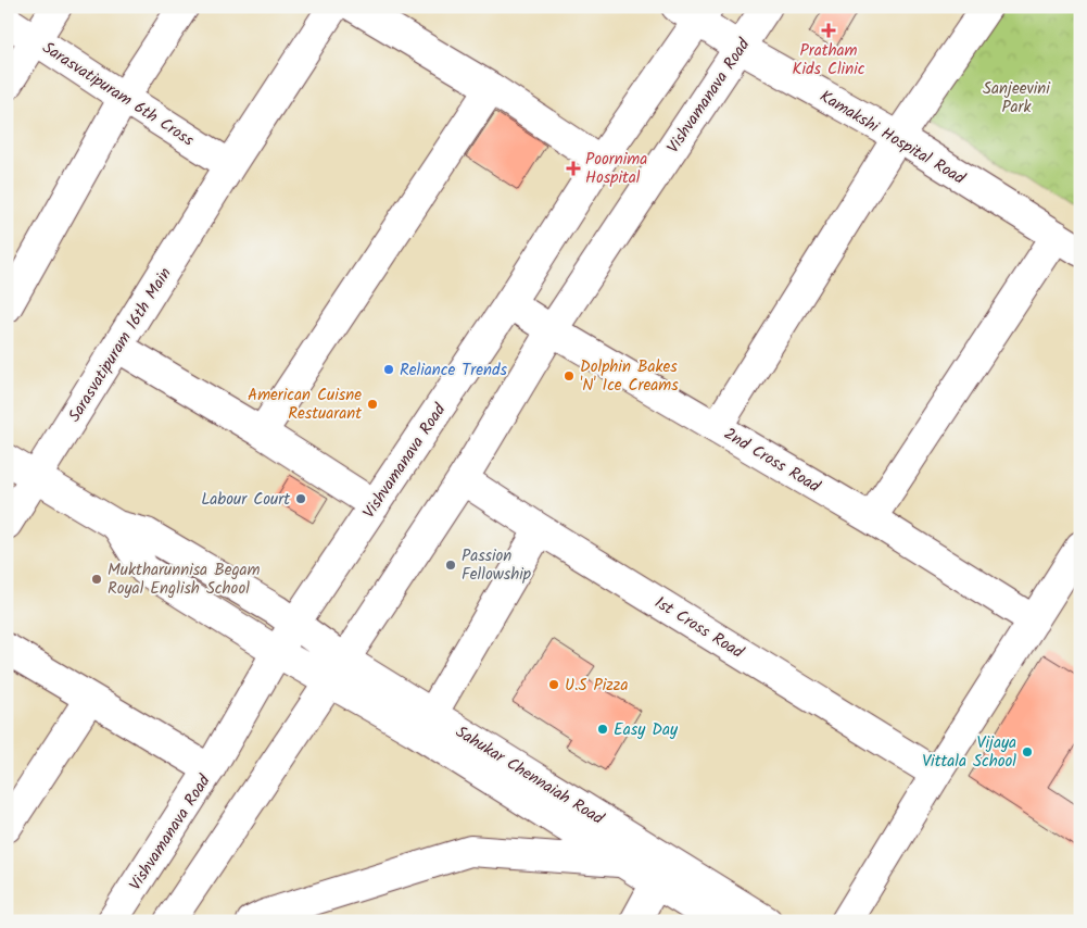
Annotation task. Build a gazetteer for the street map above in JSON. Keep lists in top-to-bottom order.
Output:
{
  "streets": {
    "street": [
      "Sarasvatipuram 6th Cross",
      "Vishvamanava Road",
      "Kamakshi Hospital Road",
      "Sarasvatipuram 16th Main",
      "2nd Cross Road",
      "1st Cross Road",
      "Sahukar Chennaiah Road"
    ]
  },
  "crossings": [
    ["Sarasvatipuram 6th Cross", "Sarasvatipuram 16th Main"],
    ["Vishvamanava Road", "Kamakshi Hospital Road"],
    ["Vishvamanava Road", "2nd Cross Road"],
    ["Vishvamanava Road", "1st Cross Road"],
    ["Vishvamanava Road", "Sahukar Chennaiah Road"]
  ],
  "parks": ["Sanjeevini Park"],
  "places": {
    "health": ["Pratham Kids Clinic", "Poornima Hospital"],
    "other": [
      "Reliance Trends",
      "Dolphin Bakes 'N' Ice Creams",
      "American Cuisne Restuarant",
      "Labour Court",
      "Passion Fellowship",
      "Muktharunnisa Begam Royal English School",
      "U.S Pizza",
      "Easy Day",
      "Vijaya Vittala School"
    ]
  }
}
